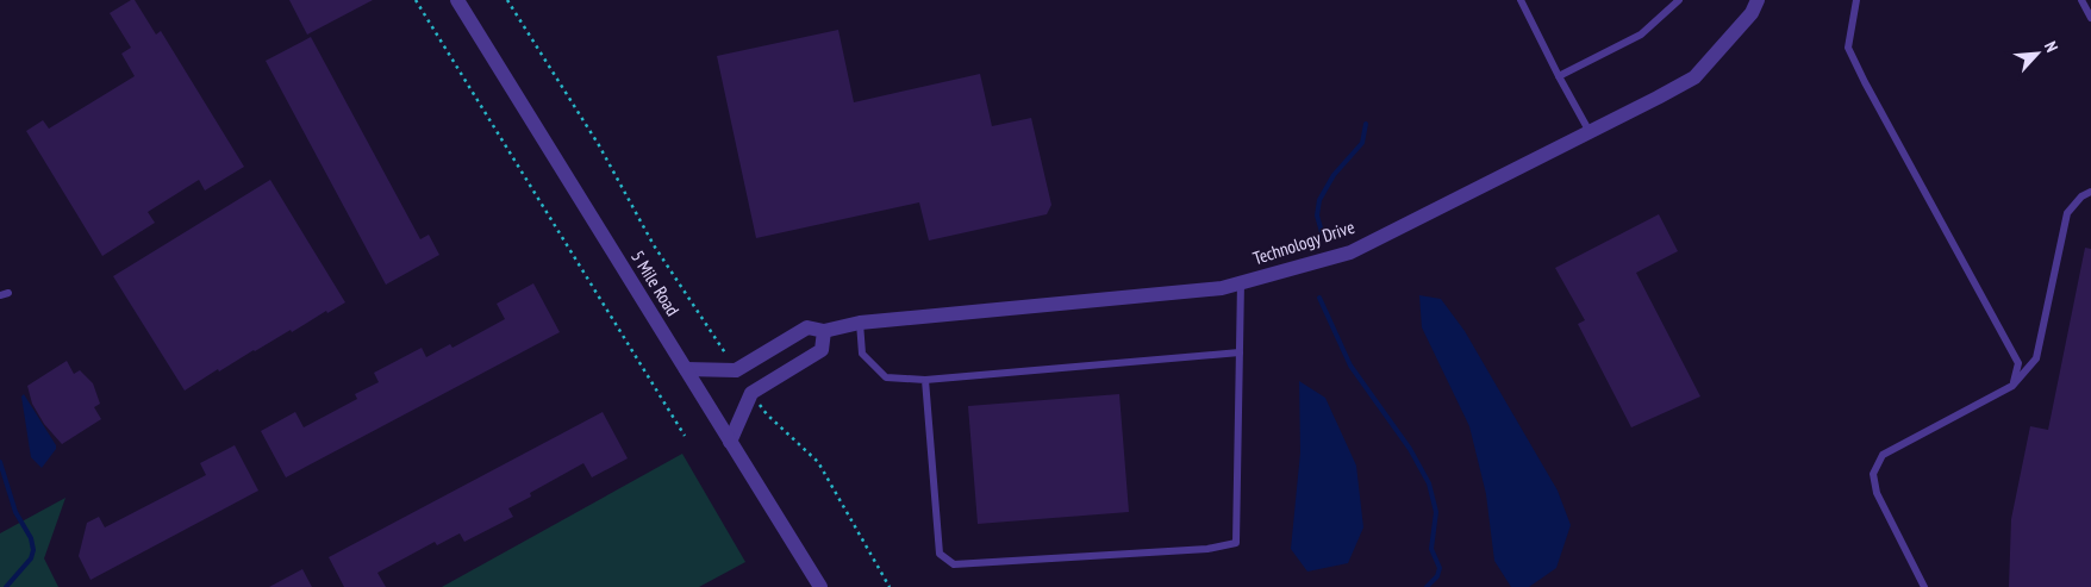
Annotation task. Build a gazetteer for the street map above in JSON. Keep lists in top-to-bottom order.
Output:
{
  "streets": {
    "street": ["Technology Drive", "5 Mile Road"]
  },
  "north": "top right"
}
